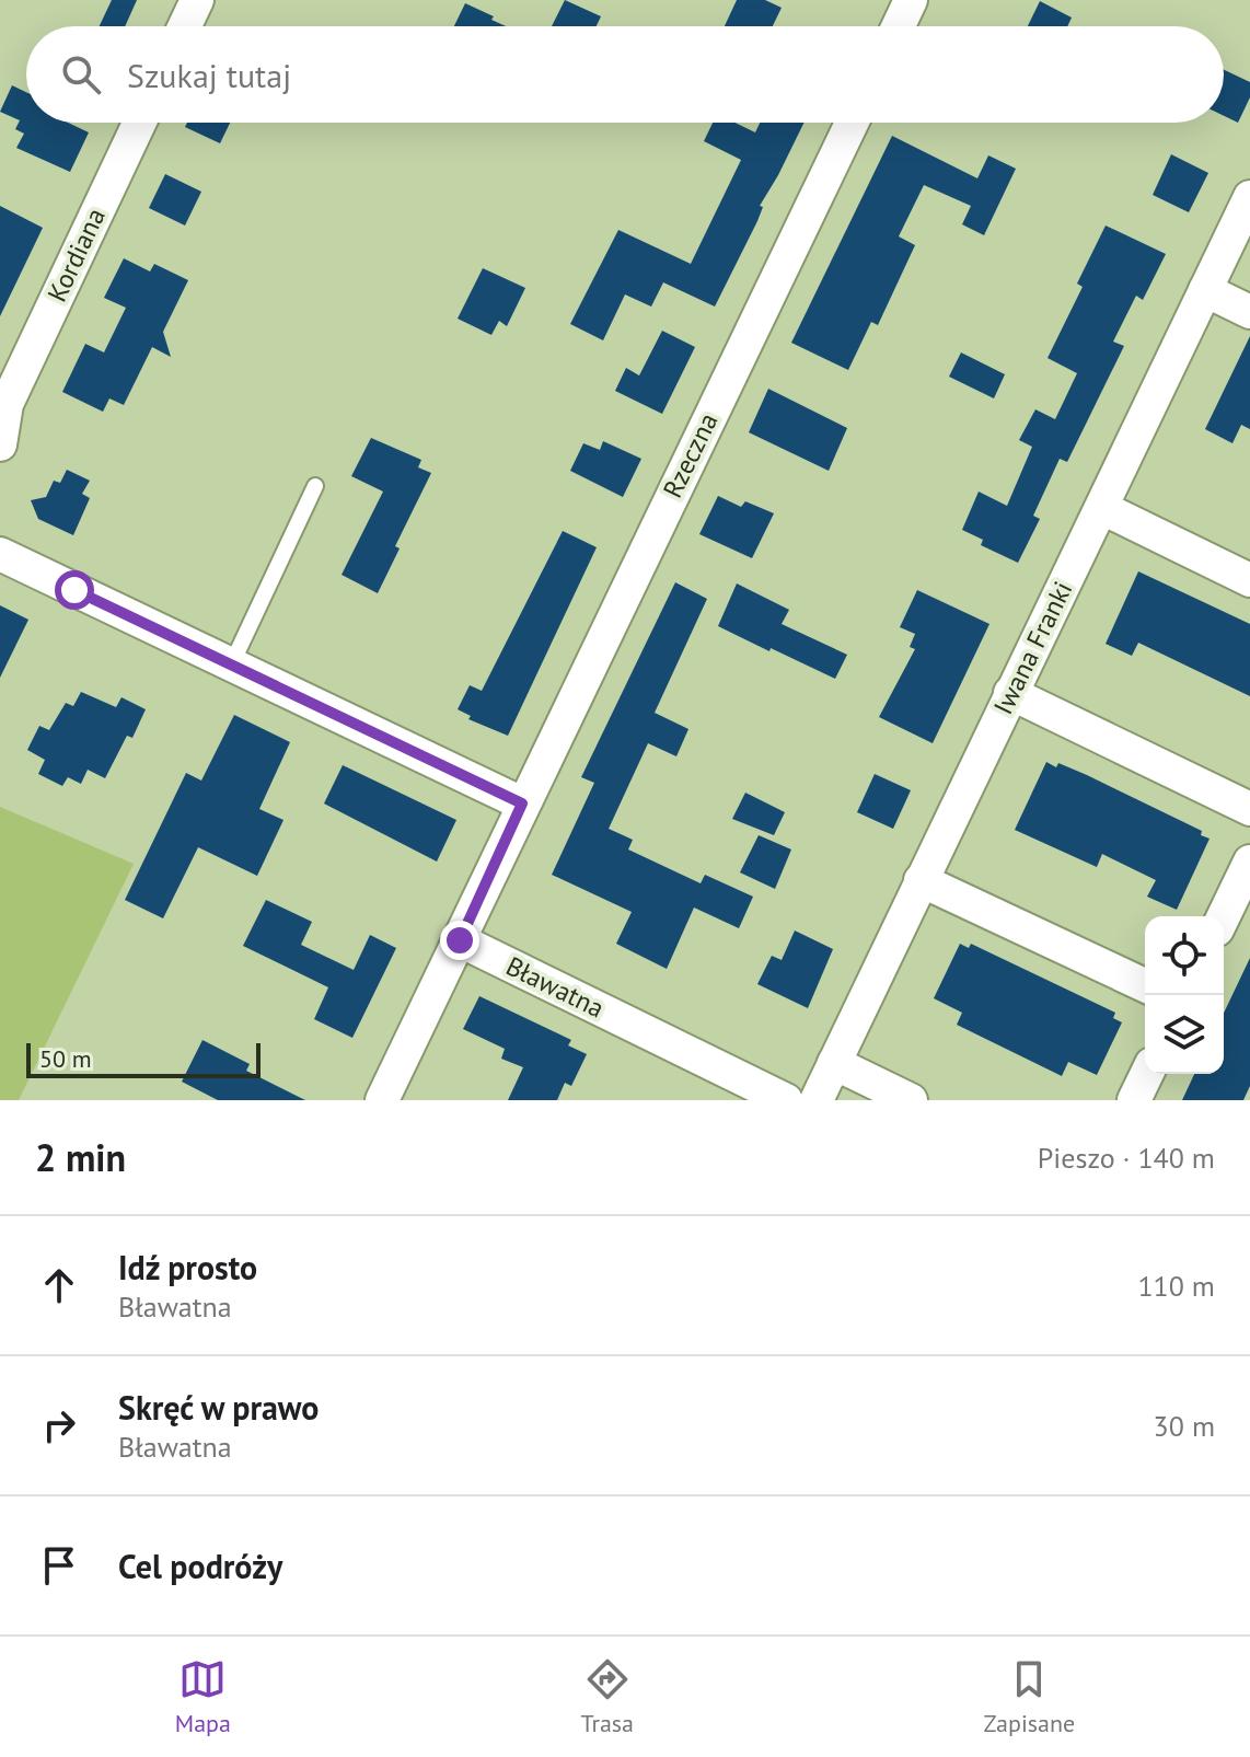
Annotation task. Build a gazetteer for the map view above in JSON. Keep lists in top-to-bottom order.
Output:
{
  "streets": {
    "street": [
      "Kordiana",
      "Rzeczna",
      "Iwana Franki",
      "Bławatna"
    ]
  },
  "scale_bar": "50 m",
  "page": {
    "search": "Szukaj tutaj",
    "scale": "50 m",
    "heading": ["2 min", "Pieszo · 140 m"],
    "list": [
      ["Idź prosto", "Bławatna", "110 m"],
      ["Skręć w prawo", "Bławatna", "30 m"],
      "Cel podróży"
    ],
    "nav": ["Mapa", "Trasa", "Zapisane"]
  }
}
